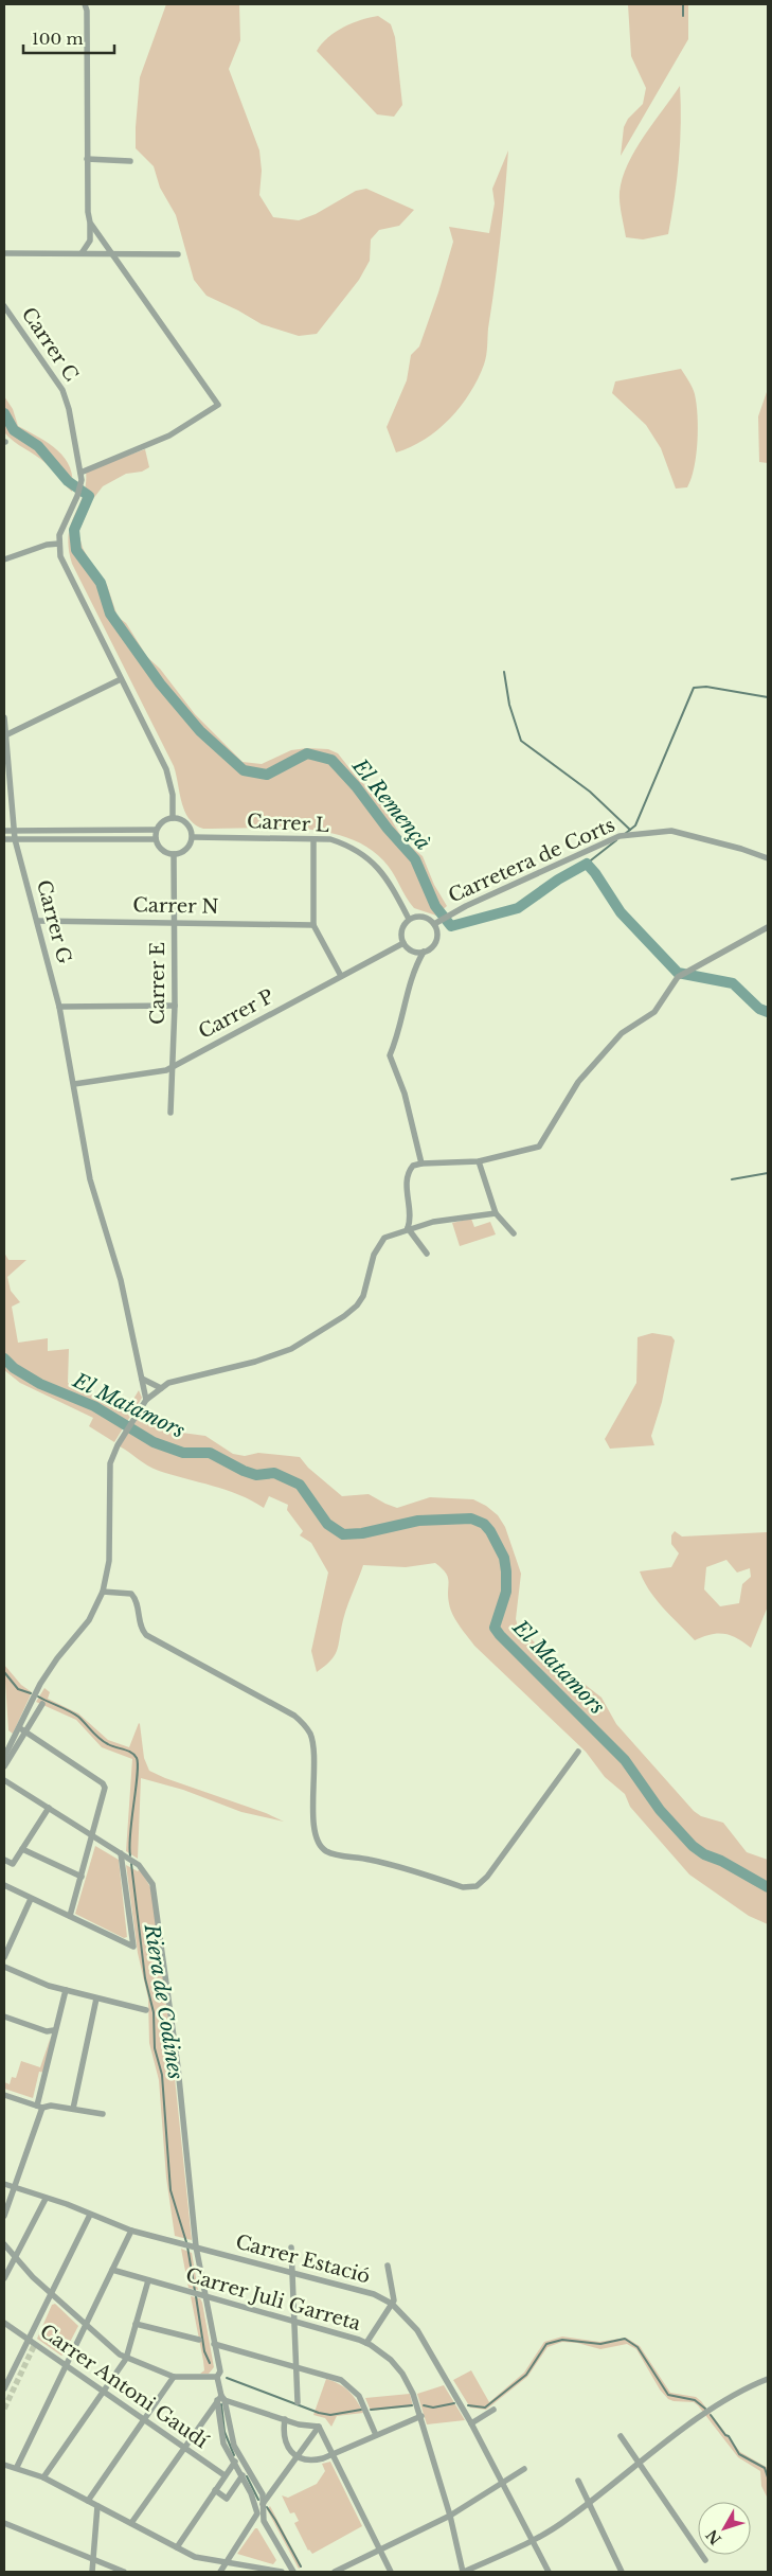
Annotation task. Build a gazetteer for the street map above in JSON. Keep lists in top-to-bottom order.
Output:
{
  "streets": {
    "street": [
      "Carrer C",
      "Carrer L",
      "Carretera de Corts",
      "Carrer N",
      "Carrer G",
      "Carrer E",
      "Carrer P",
      "Carrer Estació",
      "Carrer Juli Garreta",
      "Carrer Antoni Gaudí"
    ]
  },
  "crossings": [
    ["Carrer L", "Carretera de Corts"],
    ["Carrer L", "Carrer E"],
    ["Carrer L", "Carrer P"],
    ["Carretera de Corts", "Carrer P"],
    ["Carrer N", "Carrer G"],
    ["Carrer N", "Carrer E"],
    ["Carrer G", "Carrer P"],
    ["Carrer E", "Carrer P"]
  ],
  "water": ["El Remençà", "El Matamors", "Riera de Codines"],
  "scale_bar": "100 m",
  "north": "bottom left"
}
